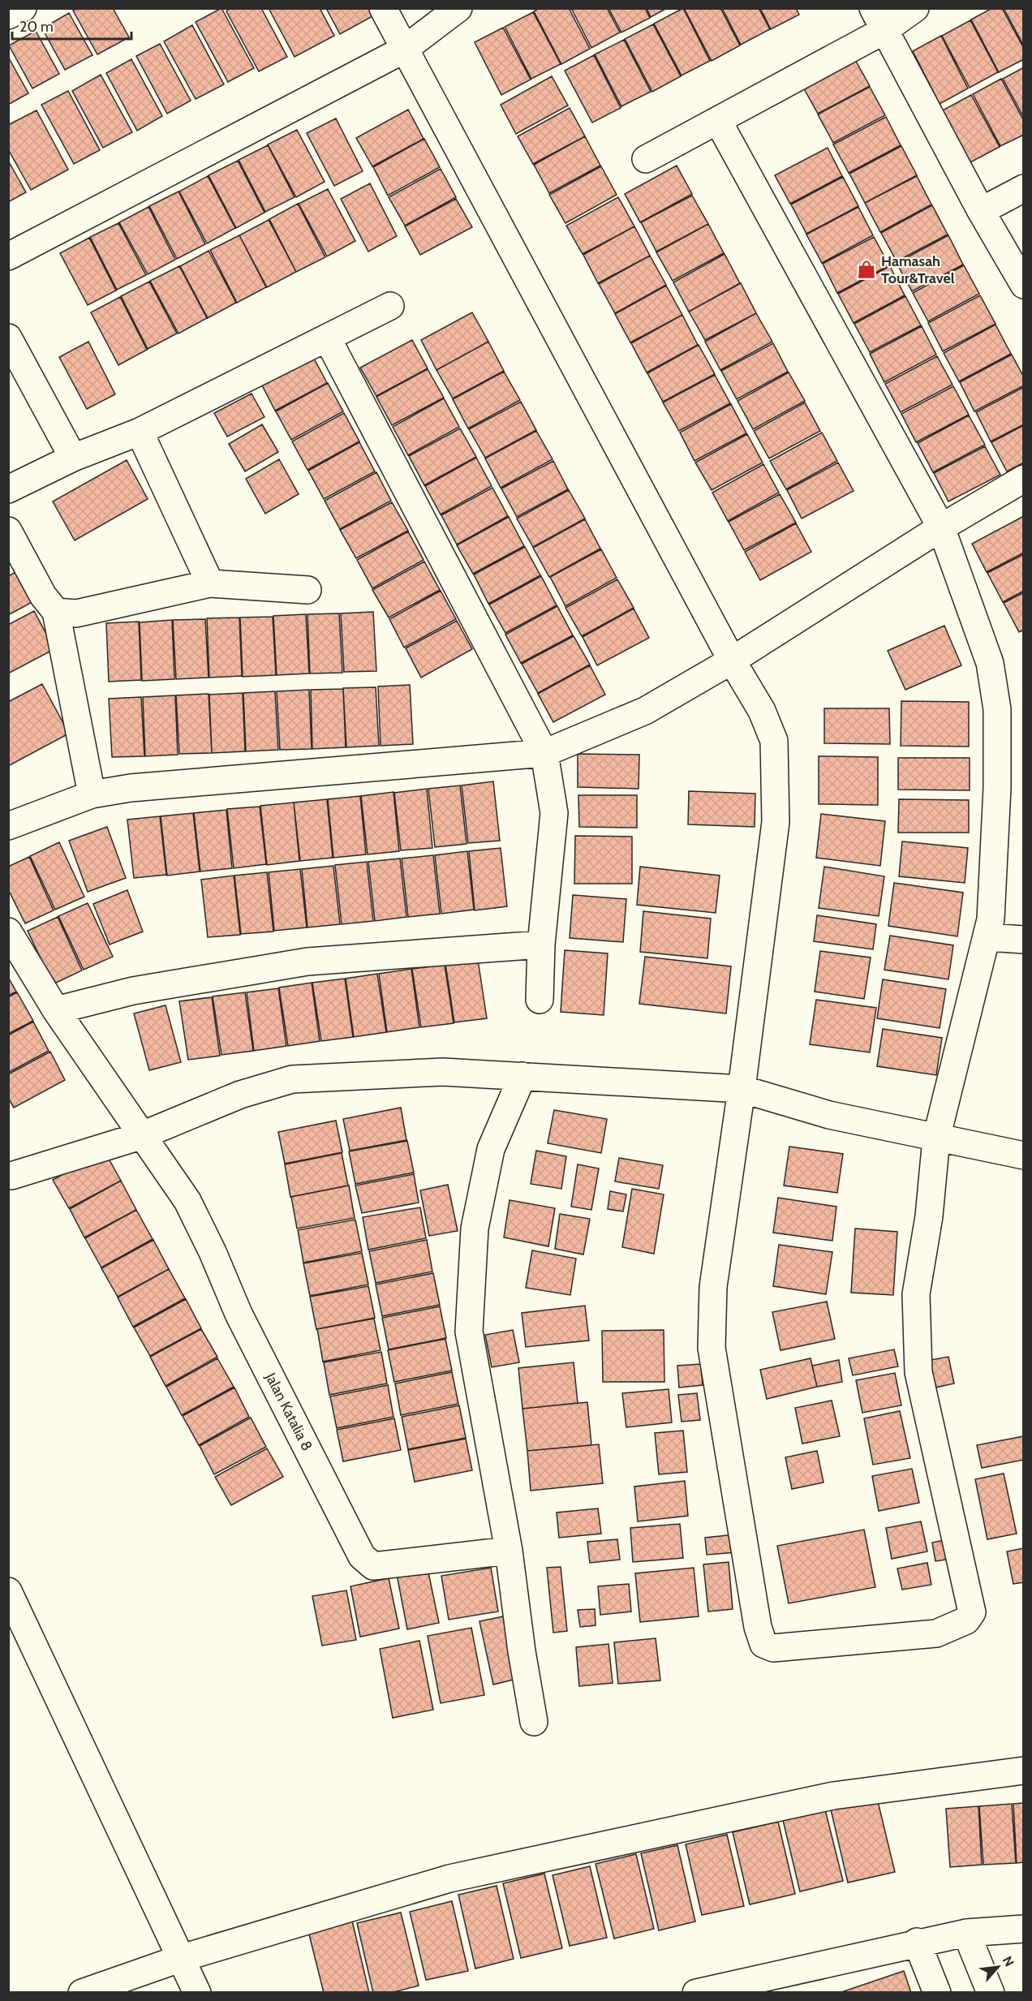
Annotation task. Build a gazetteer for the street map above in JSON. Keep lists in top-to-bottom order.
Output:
{
  "streets": {
    "street": ["Jalan Katalia 8"]
  },
  "places": {
    "shop": ["Hamasah Tour&Travel"]
  },
  "scale_bar": "20 m",
  "north": "top right"
}
